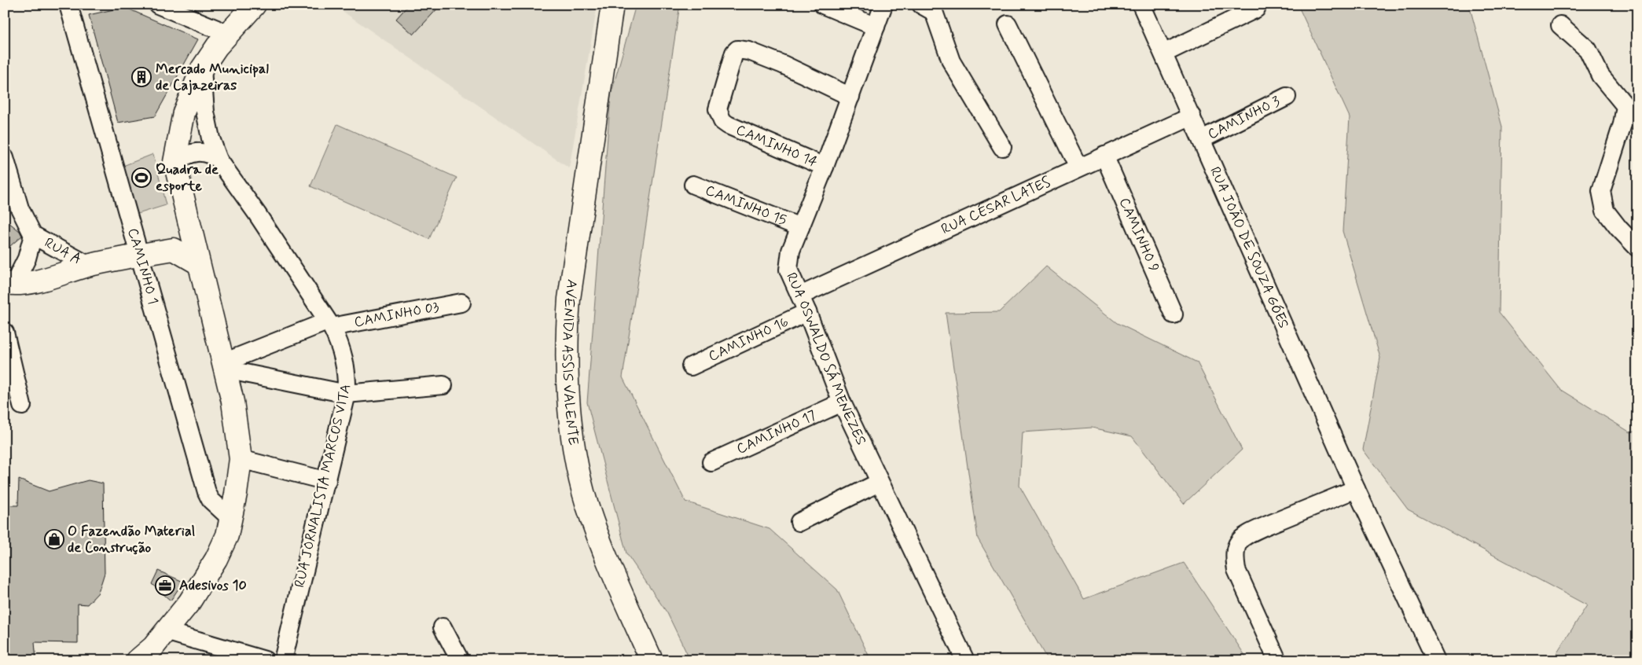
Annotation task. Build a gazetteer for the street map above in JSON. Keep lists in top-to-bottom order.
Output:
{
  "streets": {
    "main road": ["RUA A", "AVENIDA ASSIS VALENTE"],
    "street": [
      "CAMINHO 3",
      "CAMINHO 14",
      "RUA CÉSAR LATES",
      "CAMINHO 15",
      "CAMINHO 9",
      "RUA JOÃO DE SOUZA GÓES",
      "CAMINHO 1",
      "CAMINHO 03",
      "CAMINHO 16",
      "RUA OSWALDO SÁ MENEZES",
      "CAMINHO 17",
      "RUA JORNALISTA MARCOS VITA"
    ]
  },
  "crossings": [
    ["CAMINHO 3", "RUA JOÃO DE SOUZA GÓES"],
    ["CAMINHO 14", "RUA OSWALDO SÁ MENEZES"],
    ["RUA CÉSAR LATES", "CAMINHO 9"],
    ["RUA CÉSAR LATES", "RUA JOÃO DE SOUZA GÓES"],
    ["RUA CÉSAR LATES", "RUA OSWALDO SÁ MENEZES"],
    ["CAMINHO 15", "RUA OSWALDO SÁ MENEZES"],
    ["RUA A", "CAMINHO 1"],
    ["CAMINHO 03", "RUA JORNALISTA MARCOS VITA"],
    ["CAMINHO 16", "RUA OSWALDO SÁ MENEZES"],
    ["RUA OSWALDO SÁ MENEZES", "CAMINHO 17"]
  ],
  "places": {
    "building": ["Mercado Municipal de Cajazeiras"],
    "sports": ["Quadra de esporte"],
    "shop": ["O Fazendão Material de Construção"],
    "office": ["Adesivos 10"]
  }
}
